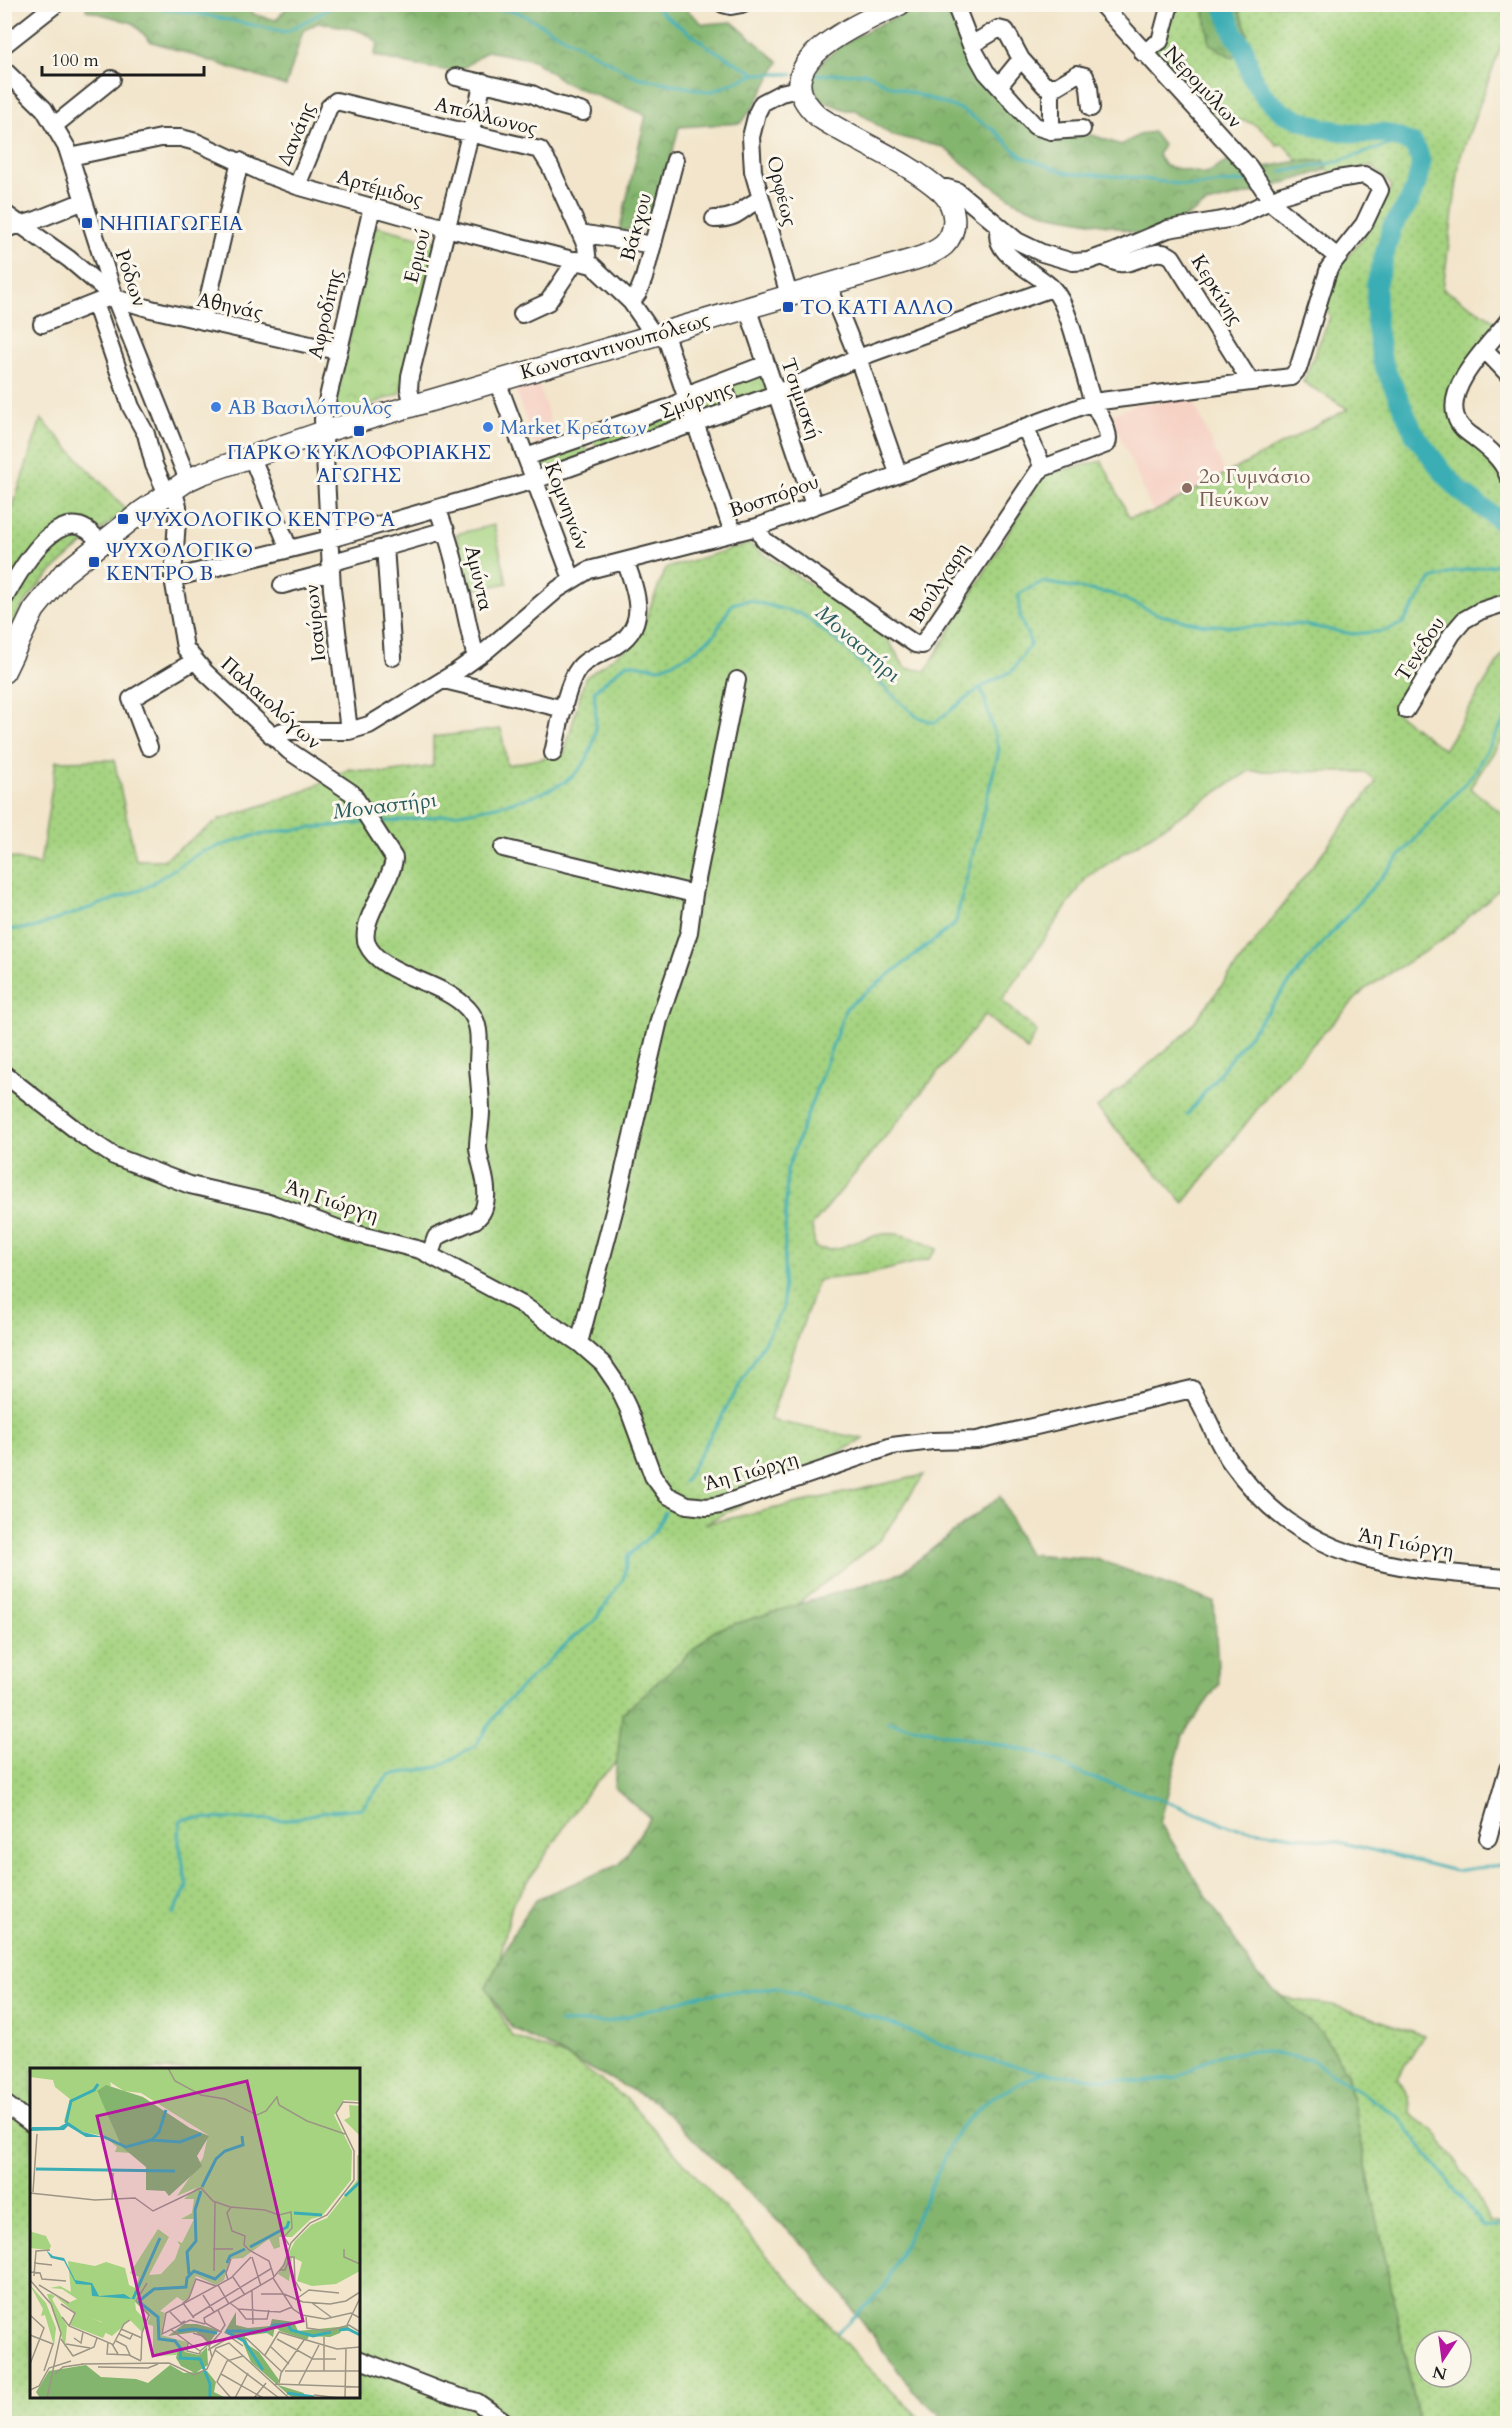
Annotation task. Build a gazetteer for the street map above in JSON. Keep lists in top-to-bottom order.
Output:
{
  "streets": {
    "main road": ["Κωνσταντινουπόλεως"],
    "street": [
      "Νερομύλων",
      "Απόλλωνος",
      "Δανάης",
      "Αρτέμιδος",
      "Ορφέως",
      "Βάκχου",
      "Ερμού",
      "Ρόδων",
      "Κερκίνης",
      "Αθηνάς",
      "Αφροδίτης",
      "Τσιμισκή",
      "Σμύρνης",
      "Βοσπόρου",
      "Κομνηνών",
      "Αμύντα",
      "Βούλγαρη",
      "Ισαύρων",
      "Τενέδου",
      "Παλαιολόγων",
      "Άη Γιώργη"
    ]
  },
  "crossings": [
    ["Νερομύλων", "Βοσπόρου"],
    ["Απόλλωνος", "Δανάης"],
    ["Απόλλωνος", "Αρτέμιδος"],
    ["Απόλλωνος", "Ερμού"],
    ["Δανάης", "Αρτέμιδος"],
    ["Αρτέμιδος", "Βάκχου"],
    ["Αρτέμιδος", "Ερμού"],
    ["Αρτέμιδος", "Ρόδων"],
    ["Αρτέμιδος", "Αφροδίτης"],
    ["Αρτέμιδος", "Κωνσταντινουπόλεως"],
    ["Αρτέμιδος", "Σμύρνης"],
    ["Αρτέμιδος", "Βοσπόρου"],
    ["Ορφέως", "Κωνσταντινουπόλεως"],
    ["Ερμού", "Κωνσταντινουπόλεως"],
    ["Ρόδων", "Αθηνάς"],
    ["Ρόδων", "Κωνσταντινουπόλεως"],
    ["Ρόδων", "Παλαιολόγων"],
    ["Κερκίνης", "Βοσπόρου"],
    ["Αθηνάς", "Αφροδίτης"],
    ["Αφροδίτης", "Κωνσταντινουπόλεως"],
    ["Αφροδίτης", "Ισαύρων"],
    ["Κωνσταντινουπόλεως", "Τσιμισκή"],
    ["Κωνσταντινουπόλεως", "Κομνηνών"],
    ["Κωνσταντινουπόλεως", "Ισαύρων"],
    ["Κωνσταντινουπόλεως", "Παλαιολόγων"],
    ["Τσιμισκή", "Σμύρνης"],
    ["Τσιμισκή", "Βοσπόρου"],
    ["Σμύρνης", "Κομνηνών"],
    ["Σμύρνης", "Αμύντα"],
    ["Σμύρνης", "Ισαύρων"],
    ["Σμύρνης", "Παλαιολόγων"],
    ["Βοσπόρου", "Κομνηνών"],
    ["Βοσπόρου", "Αμύντα"],
    ["Βοσπόρου", "Βούλγαρη"],
    ["Βοσπόρου", "Ισαύρων"],
    ["Παλαιολόγων", "Άη Γιώργη"]
  ],
  "water": ["Μοναστήρι"],
  "places": {
    "transit": [
      "ΝΗΠΙΑΓΩΓΕΙΑ",
      "ΤΟ ΚΑΤΙ ΑΛΛΟ",
      "ΠΑΡΚΟ ΚΥΚΛΟΦΟΡΙΑΚΗΣ ΑΓΩΓΗΣ",
      "ΨΥΧΟΛΟΓΙΚΟ ΚΕΝΤΡΟ A",
      "ΨΥΧΟΛΟΓΙΚΟ ΚΕΝΤΡΟ B"
    ],
    "other": ["ΑΒ Βασιλόπουλος", "Market Κρεάτων", "2ο Γυμνάσιο Πεύκων"]
  },
  "scale_bar": "100 m",
  "north": "bottom"
}
